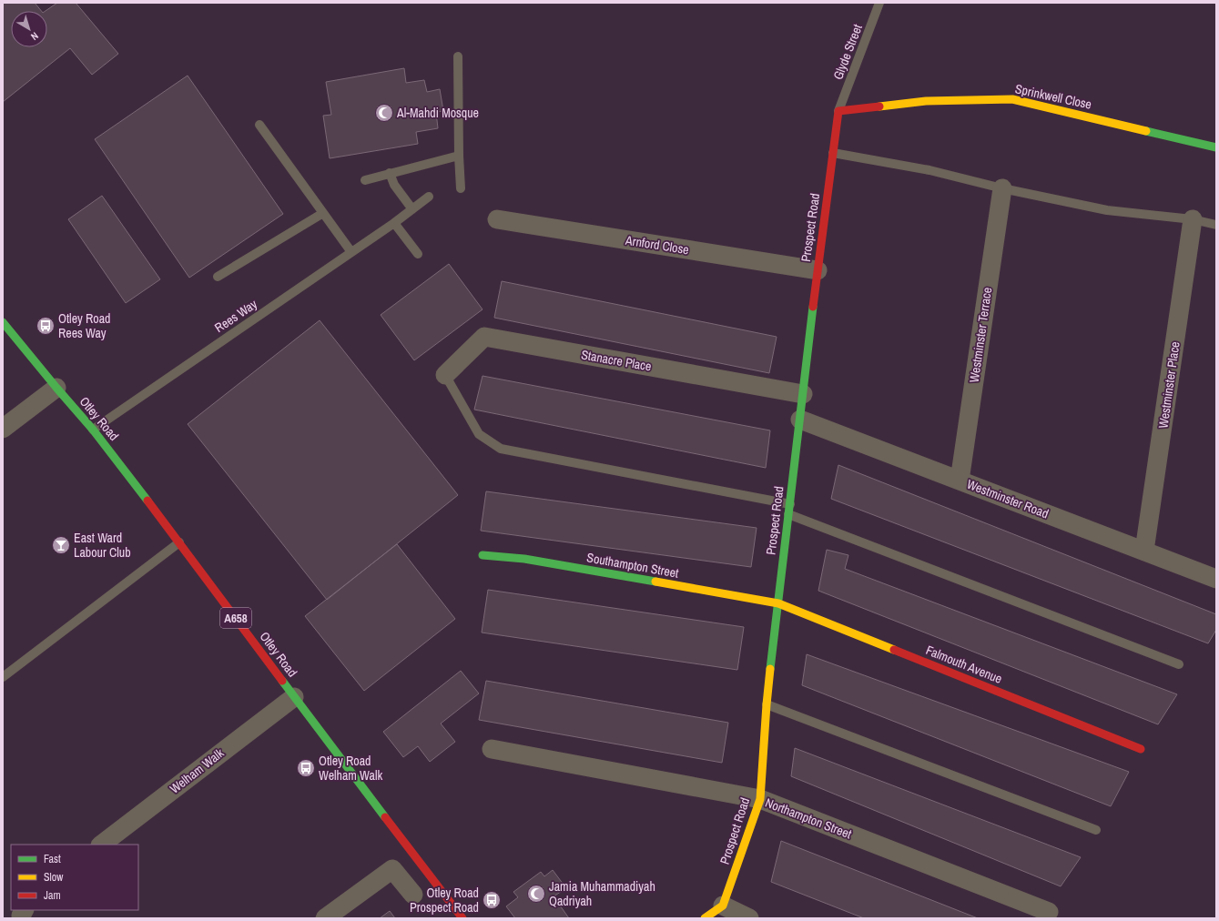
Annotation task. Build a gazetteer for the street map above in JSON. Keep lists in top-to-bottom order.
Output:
{
  "streets": {
    "street": [
      "Sprinkwell Close",
      "Prospect Road",
      "Arnford Close",
      "Westminster Terrace",
      "Stanacre Place",
      "Westminster Place",
      "Otley Road",
      "Westminster Road",
      "Southampton Street",
      "A658",
      "Falmouth Avenue",
      "Welham Walk",
      "Northampton Street"
    ],
    "lane": ["Glyde Street", "Rees Way"]
  },
  "crossings": [
    ["Glyde Street", "Sprinkwell Close"],
    ["Glyde Street", "Prospect Road"],
    ["Sprinkwell Close", "Prospect Road"],
    ["Prospect Road", "Arnford Close"],
    ["Prospect Road", "Stanacre Place"],
    ["Prospect Road", "Westminster Road"],
    ["Prospect Road", "Southampton Street"],
    ["Prospect Road", "Falmouth Avenue"],
    ["Prospect Road", "Northampton Street"],
    ["Rees Way", "Otley Road"],
    ["Westminster Terrace", "Westminster Road"],
    ["Westminster Place", "Westminster Road"],
    ["Otley Road", "Welham Walk"],
    ["Southampton Street", "Falmouth Avenue"]
  ],
  "places": {
    "mosque": ["Al‐Mahdi Mosque", "Jamia Muhammadiyah Qadriyah"],
    "bus stop": ["Otley Road Rees Way", "Otley Road Welham Walk", "Otley Road Prospect Road"],
    "bar": ["East Ward Labour Club"]
  },
  "legend": ["Fast", "Slow", "Jam"],
  "north": "bottom right"
}
